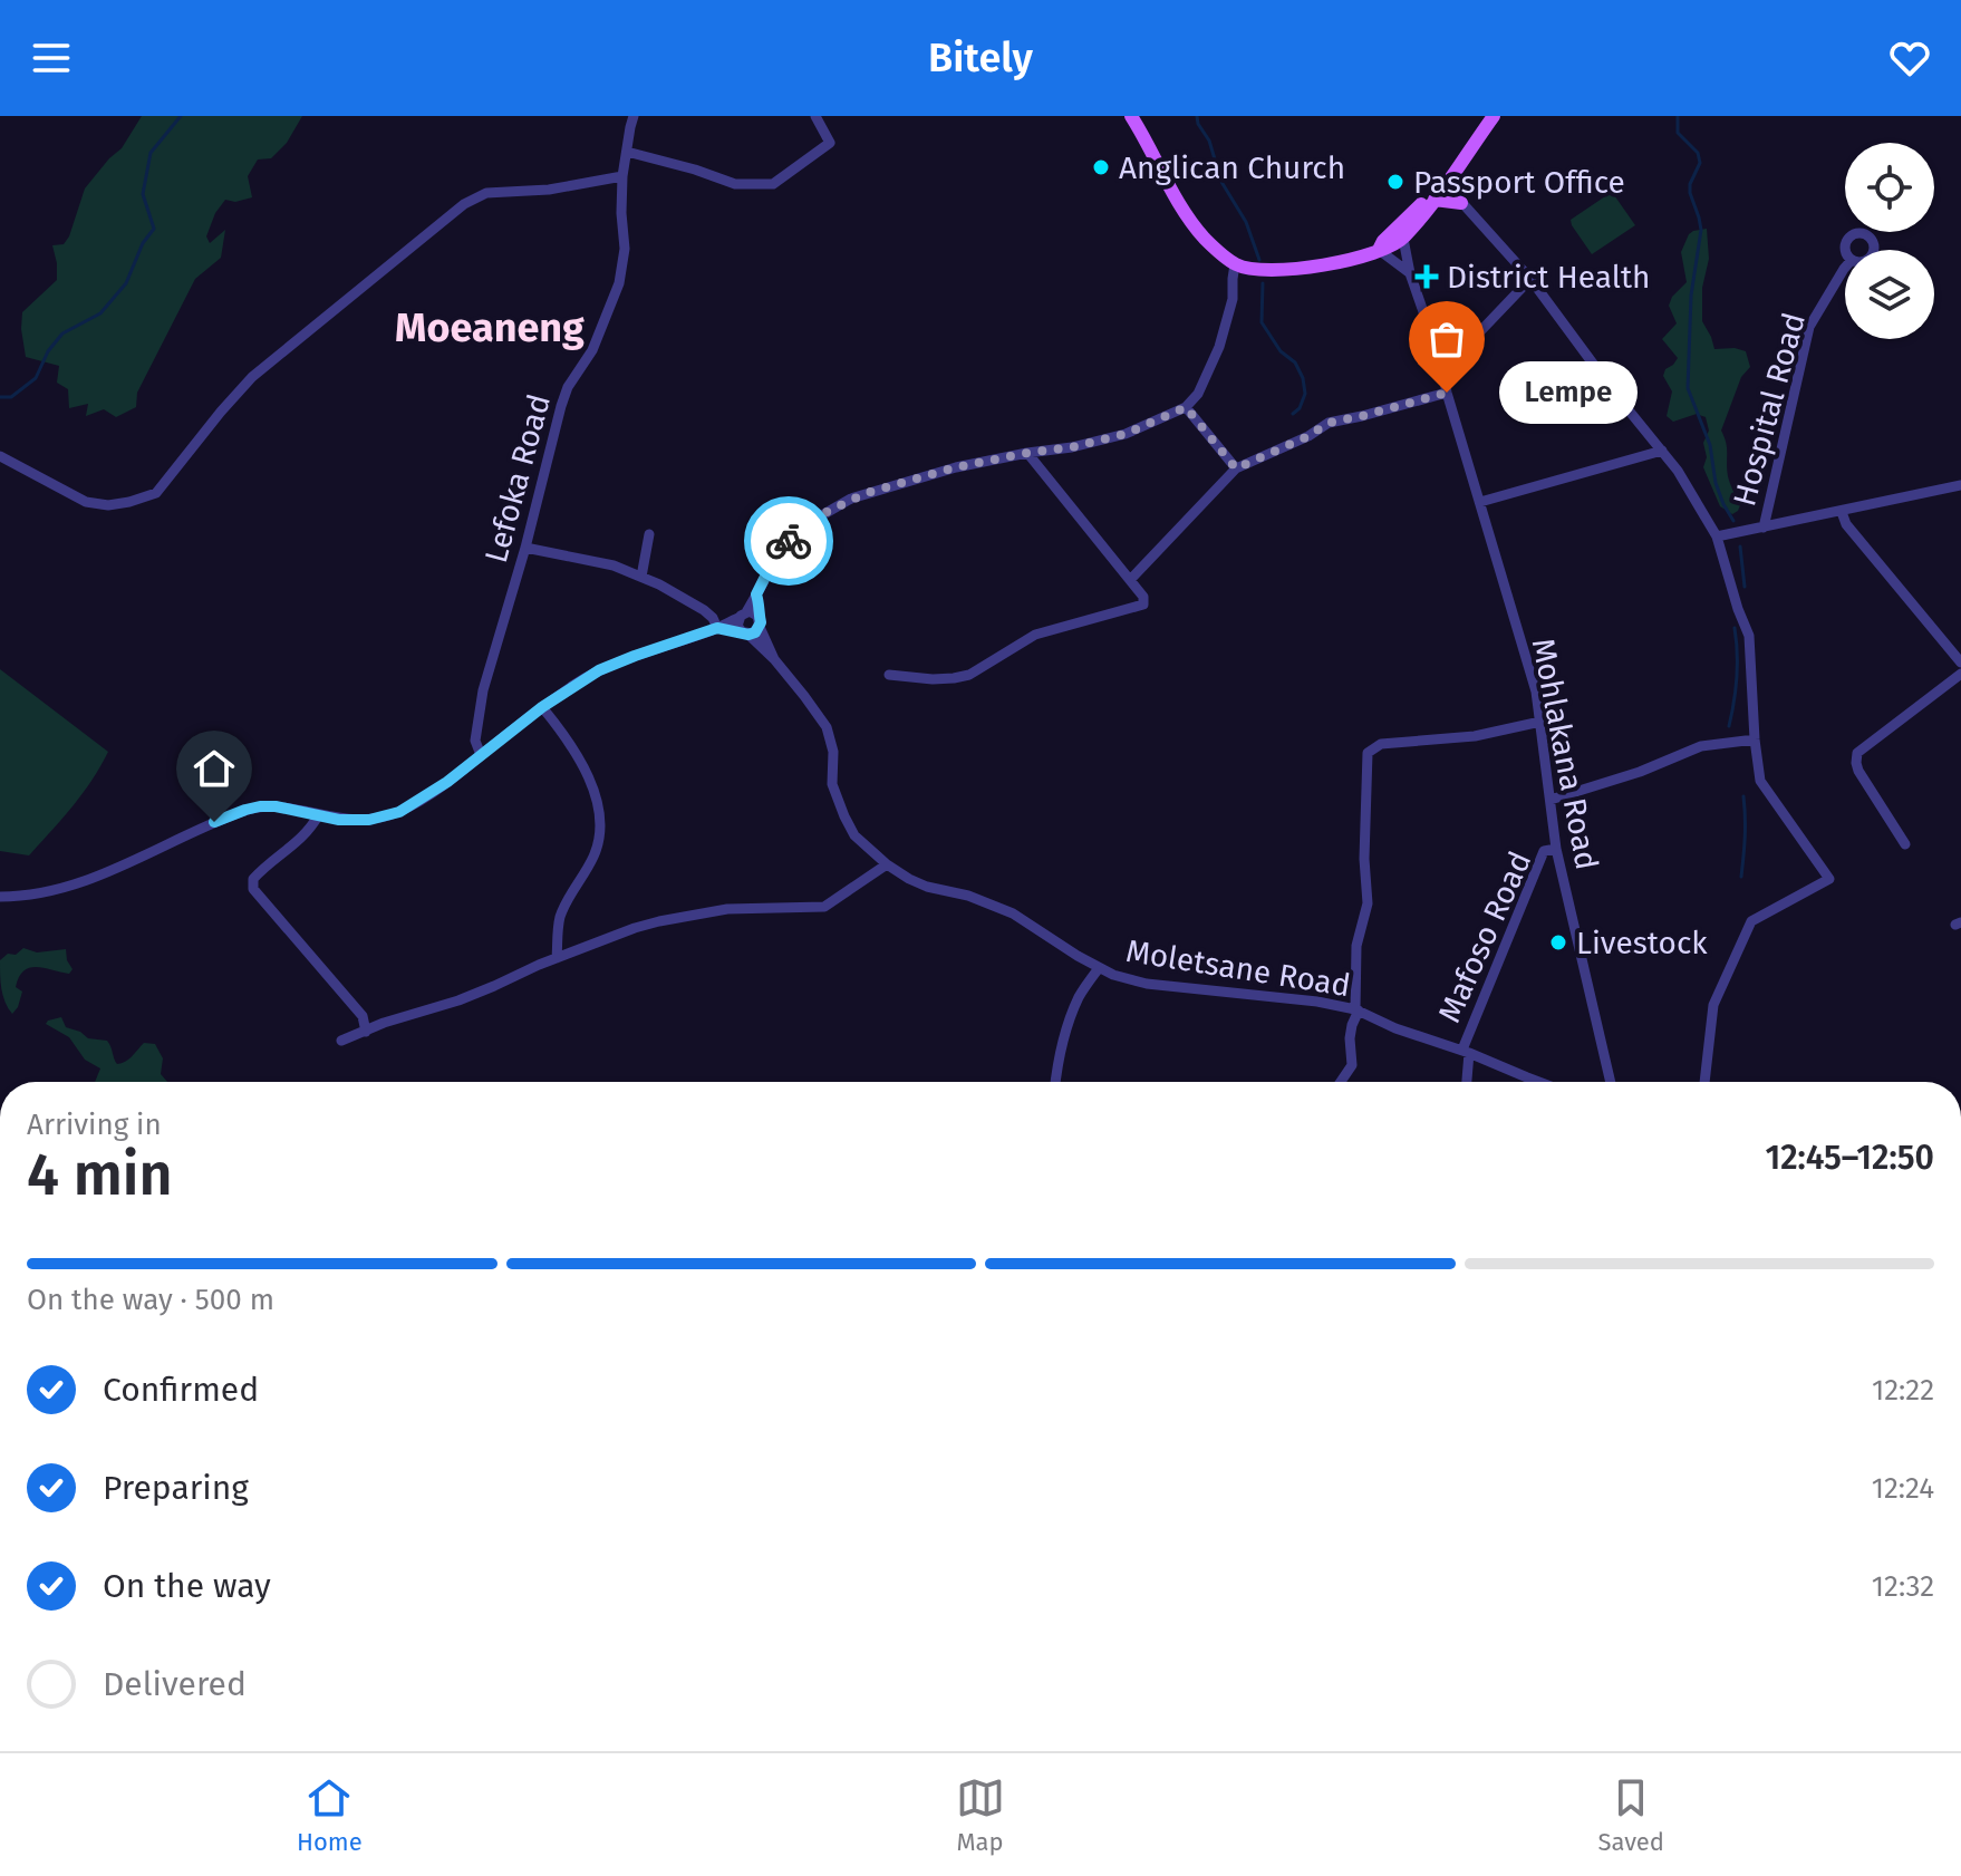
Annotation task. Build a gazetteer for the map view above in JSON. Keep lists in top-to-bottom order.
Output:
{
  "streets": {
    "street": [
      "Hospital Road",
      "Lefoka Road",
      "Mohlakana Road",
      "Mafoso Road",
      "Moletsane Road"
    ]
  },
  "crossings": [
    ["Mohlakana Road", "Mafoso Road"],
    ["Mafoso Road", "Moletsane Road"]
  ],
  "districts": ["Moeaneng"],
  "places": {
    "other": [
      "Anglican Church",
      "Passport Office",
      "Lempe",
      "Livestock"
    ],
    "health": ["District Health"]
  },
  "page": {
    "header": "Bitely",
    "bubble": "Lempe",
    "heading": ["4 min", "Arriving in", "12:45–12:50"],
    "bar": "On the way · 500 m",
    "list": [
      ["Confirmed", "12:22"],
      ["Preparing", "12:24"],
      ["On the way", "12:32"],
      "Delivered"
    ],
    "tabs": ["Home", "Map", "Saved"]
  }
}
